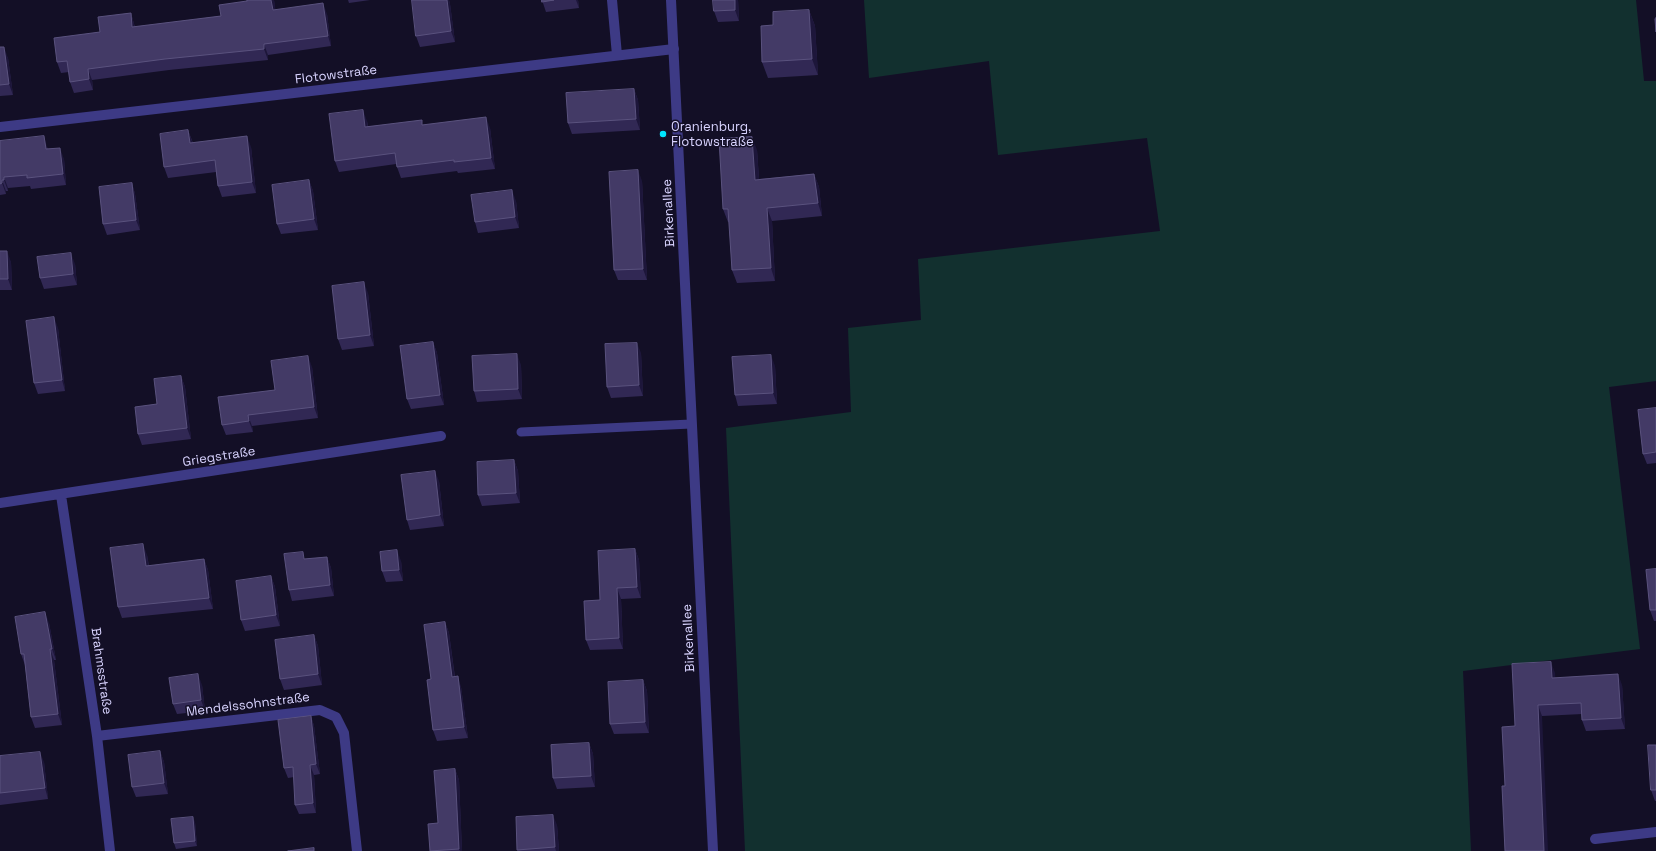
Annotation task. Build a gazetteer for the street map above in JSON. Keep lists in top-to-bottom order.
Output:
{
  "streets": {
    "street": [
      "Flotowstraße",
      "Birkenallee",
      "Griegstraße",
      "Brahmsstraße",
      "Mendelssohnstraße"
    ]
  },
  "crossings": [
    ["Flotowstraße", "Birkenallee"],
    ["Griegstraße", "Brahmsstraße"],
    ["Brahmsstraße", "Mendelssohnstraße"]
  ],
  "places": ["Oranienburg, Flotowstraße"]
}
